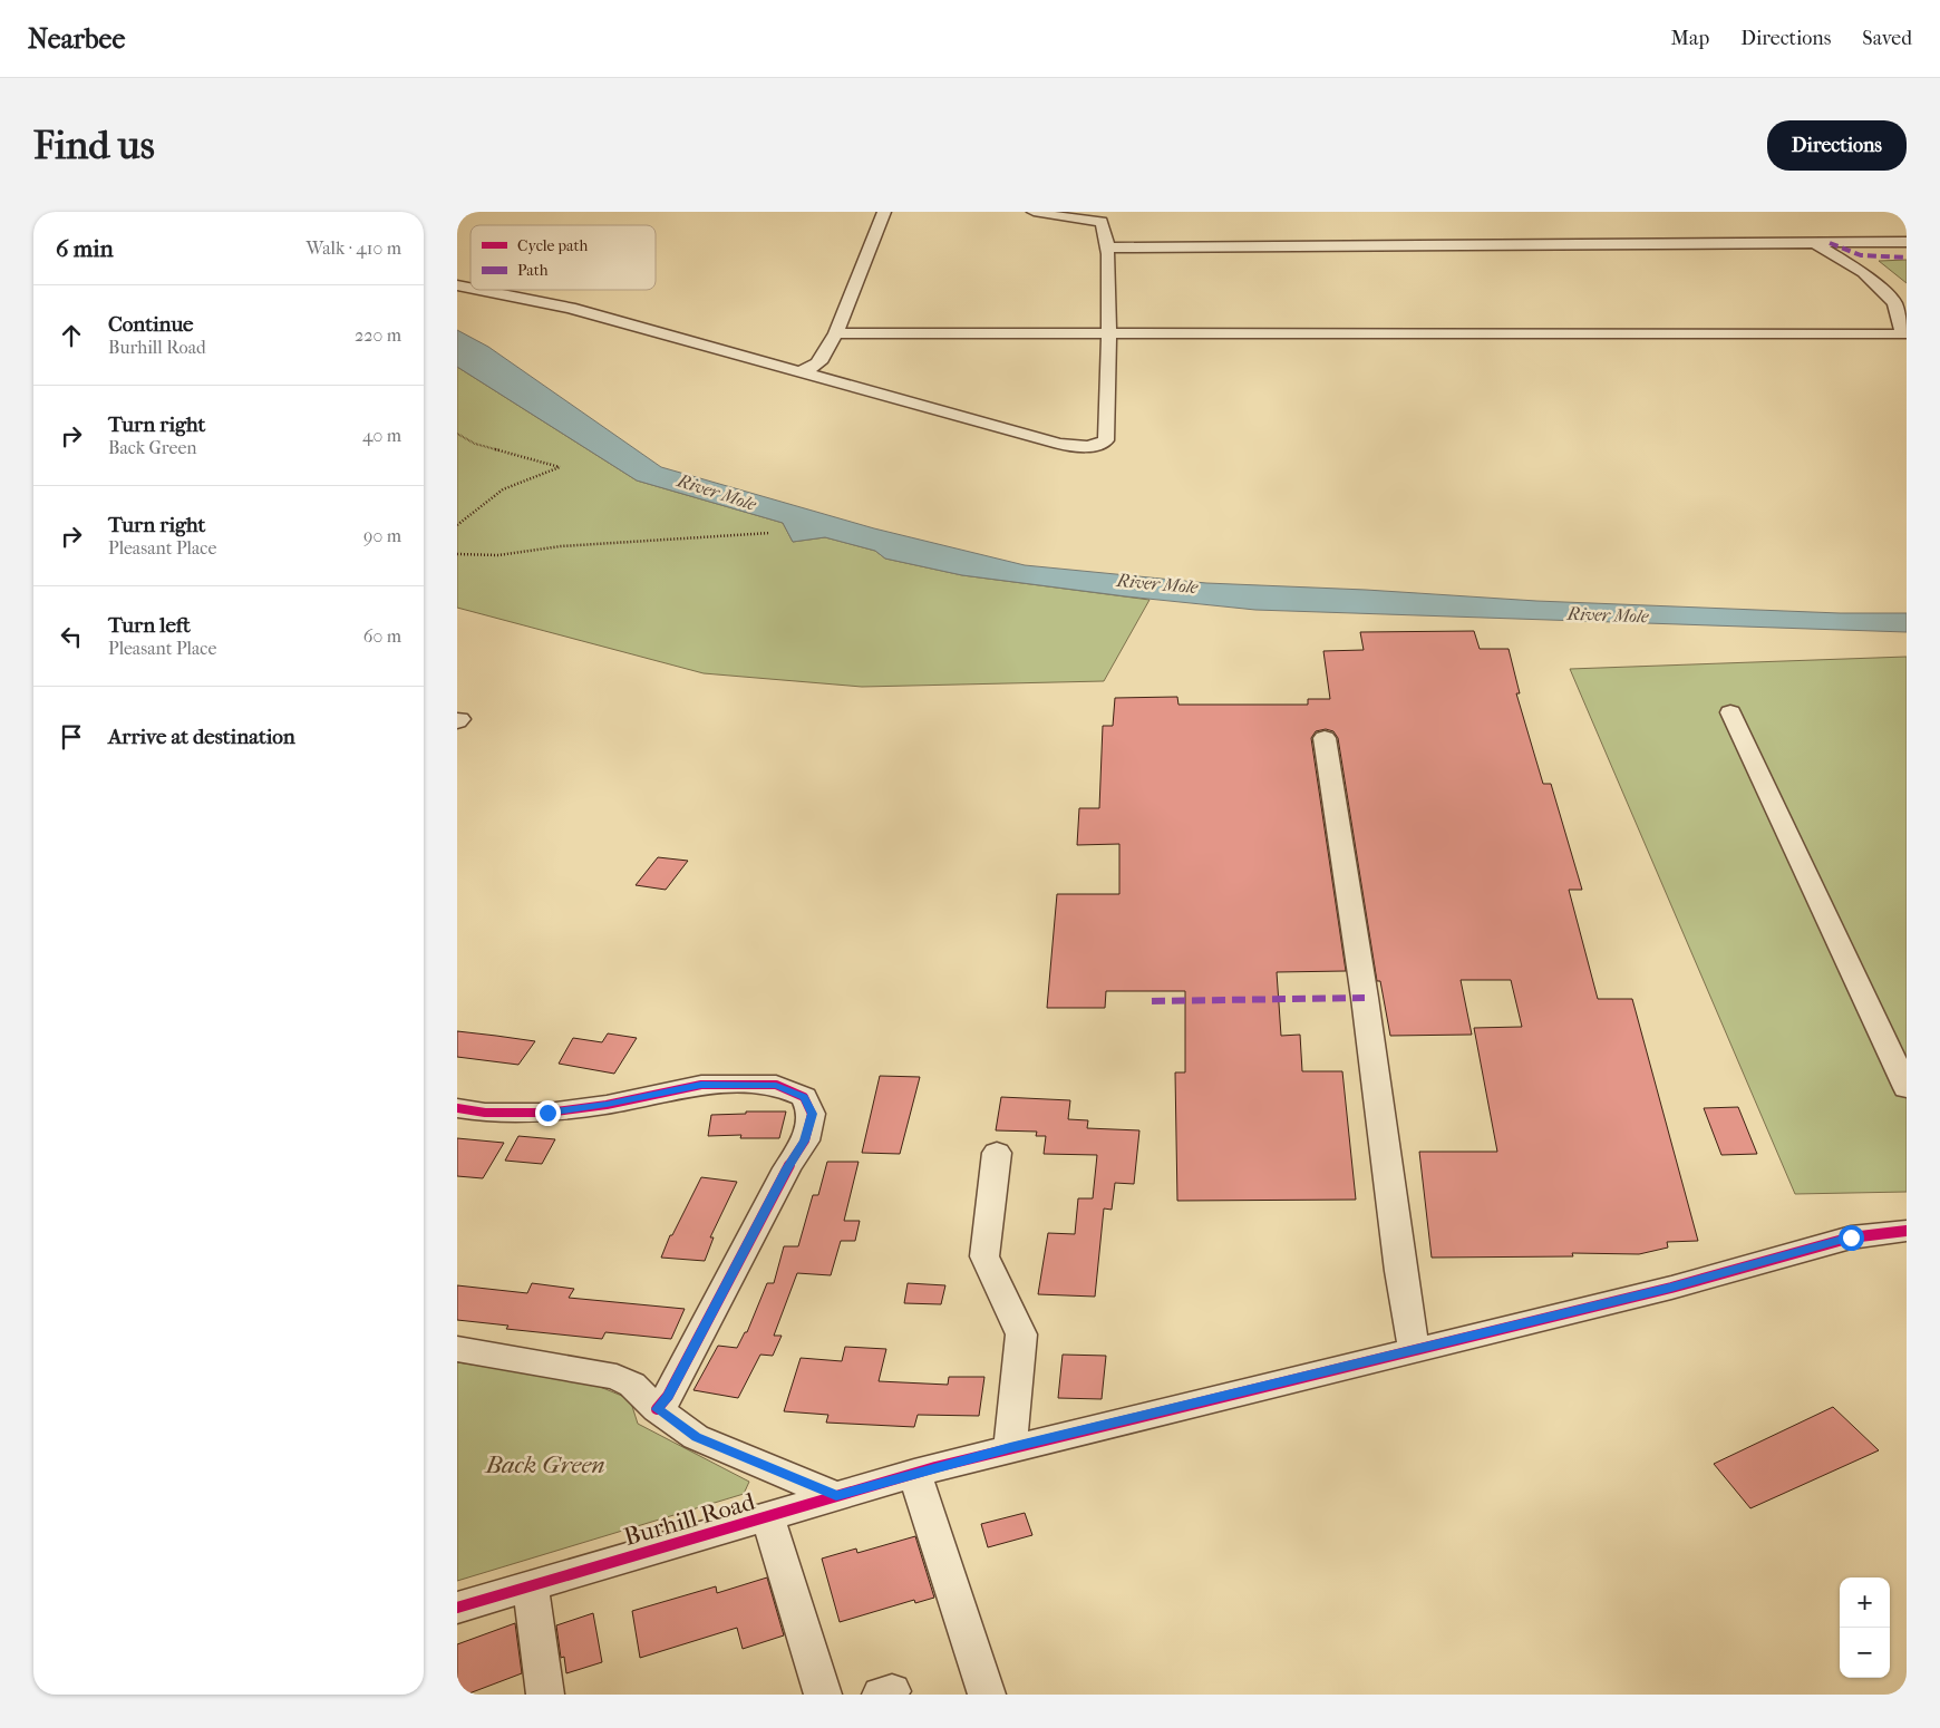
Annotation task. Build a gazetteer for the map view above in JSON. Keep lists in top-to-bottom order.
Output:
{
  "streets": {
    "street": ["Burhill Road"]
  },
  "water": ["River Mole"],
  "parks": ["Back Green"],
  "legend": ["Cycle path", "Path"],
  "page": {
    "header": "Nearbee",
    "nav": ["Map", "Directions", "Saved"],
    "buttons": "Directions",
    "title": "Find us",
    "heading": ["6 min", "Walk · 410 m"],
    "list": [
      ["Continue", "Burhill Road", "220 m"],
      ["Turn right", "Back Green", "40 m"],
      ["Turn right", "Pleasant Place", "90 m"],
      ["Turn left", "Pleasant Place", "60 m"],
      "Arrive at destination"
    ],
    "map_buttons": ["+", "−"]
  }
}
